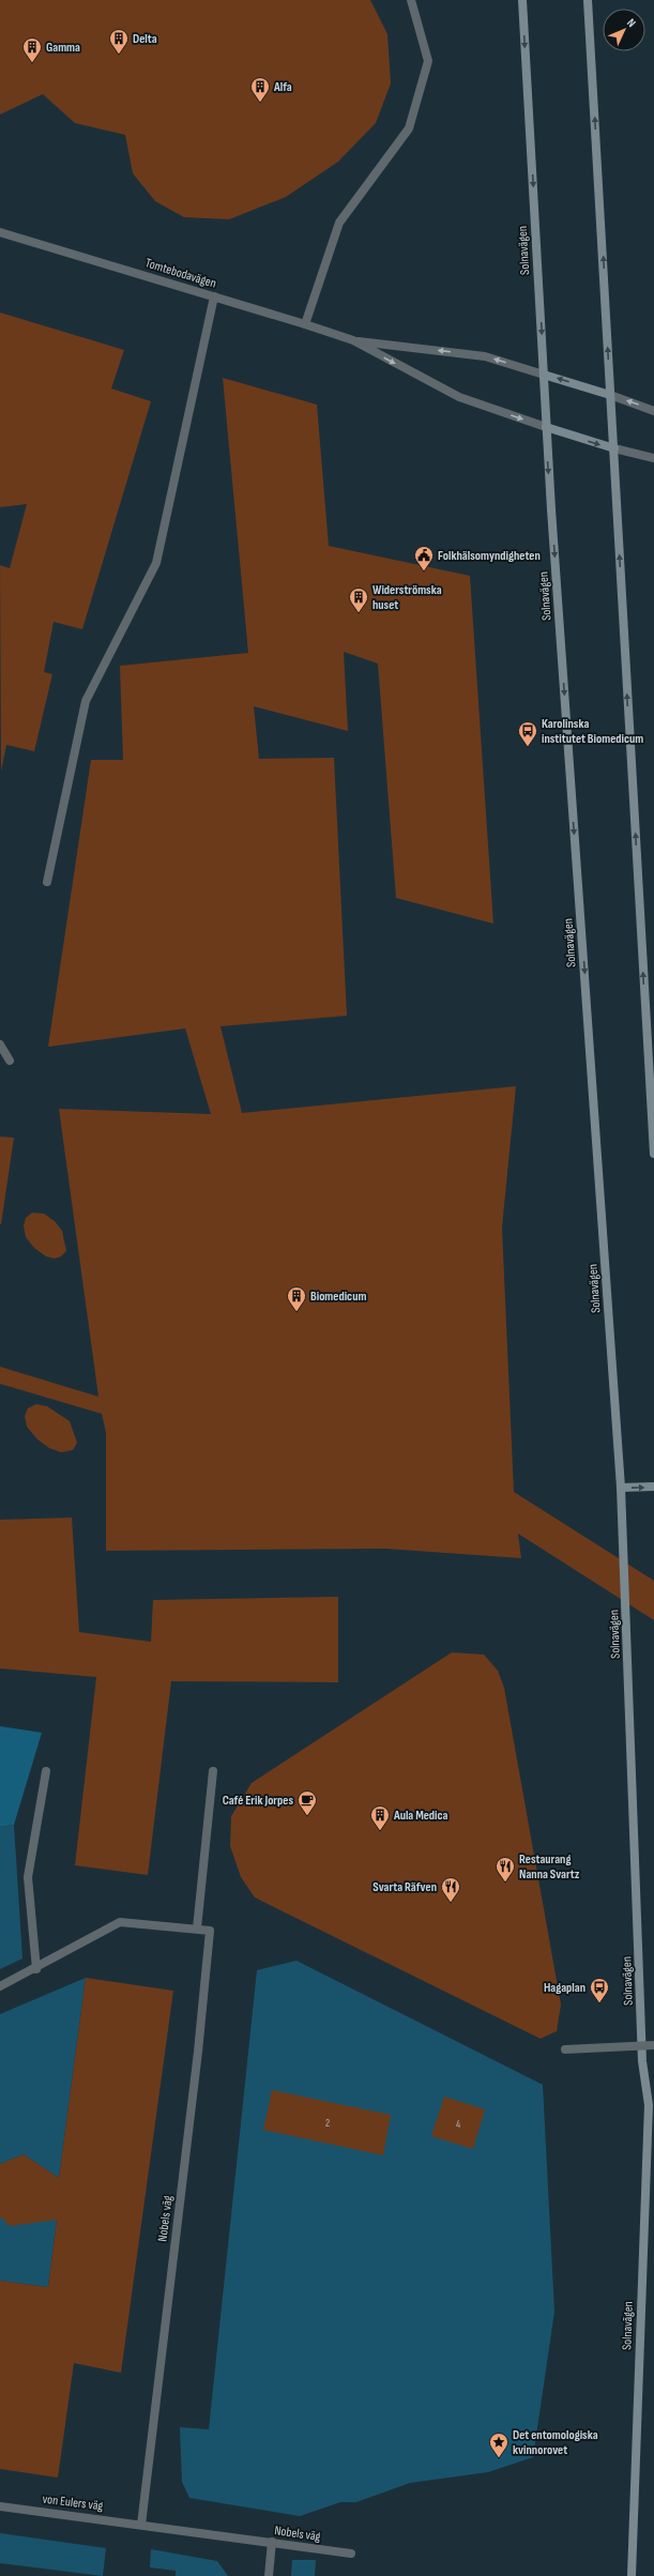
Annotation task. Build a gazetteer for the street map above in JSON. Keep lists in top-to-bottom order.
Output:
{
  "streets": {
    "main road": ["Solnavägen"],
    "street": ["Tomtebodavägen", "Nobels väg", "von Eulers väg"]
  },
  "crossings": [
    ["Solnavägen", "Tomtebodavägen"],
    ["Nobels väg", "von Eulers väg"]
  ],
  "places": {
    "building": [
      "Delta",
      "Gamma",
      "Alfa",
      "Widerströmska huset",
      "Biomedicum",
      "Aula Medica"
    ],
    "public building": ["Folkhälsomyndigheten"],
    "bus stop": ["Karolinska institutet Biomedicum", "Hagaplan"],
    "cafe": ["Café Erik Jorpes"],
    "restaurant": ["Restaurang Nanna Svartz", "Svarta Räfven"],
    "place": ["Det entomologiska kvinnorovet"]
  },
  "house_numbers": ["2", "4"],
  "north": "top right"
}
